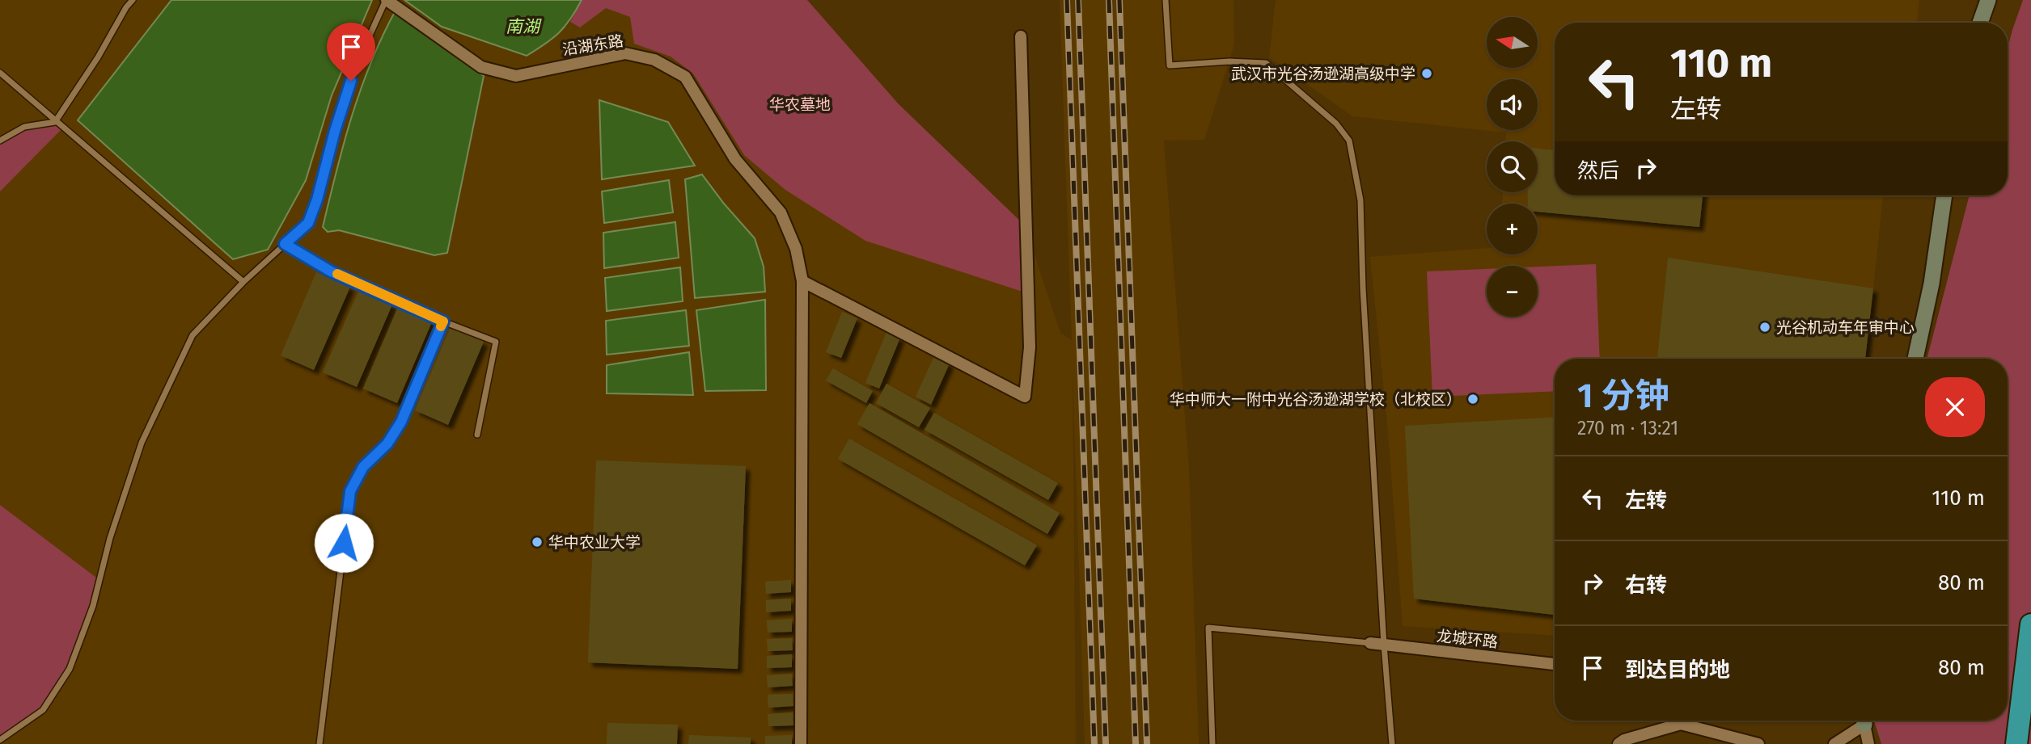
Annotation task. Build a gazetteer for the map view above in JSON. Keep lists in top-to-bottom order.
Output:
{
  "streets": {
    "street": ["沿湖东路", "龙城环路"]
  },
  "water": ["南湖"],
  "parks": ["华农墓地"],
  "places": [
    "武汉市光谷汤逊湖高级中学",
    "光谷机动车年审中心",
    "华中师大一附中光谷汤逊湖学校（北校区）",
    "华中农业大学"
  ],
  "north": "left",
  "page": {
    "map_buttons": ["+", "−"],
    "turn": ["110 m", "左转"],
    "then": "然后",
    "heading": ["1 分钟", "270 m · 13:21"],
    "list": [
      {
        "name": "左转",
        "value": "110 m"
      },
      {
        "name": "右转",
        "value": "80 m"
      },
      {
        "name": "到达目的地",
        "value": "80 m"
      }
    ]
  }
}
